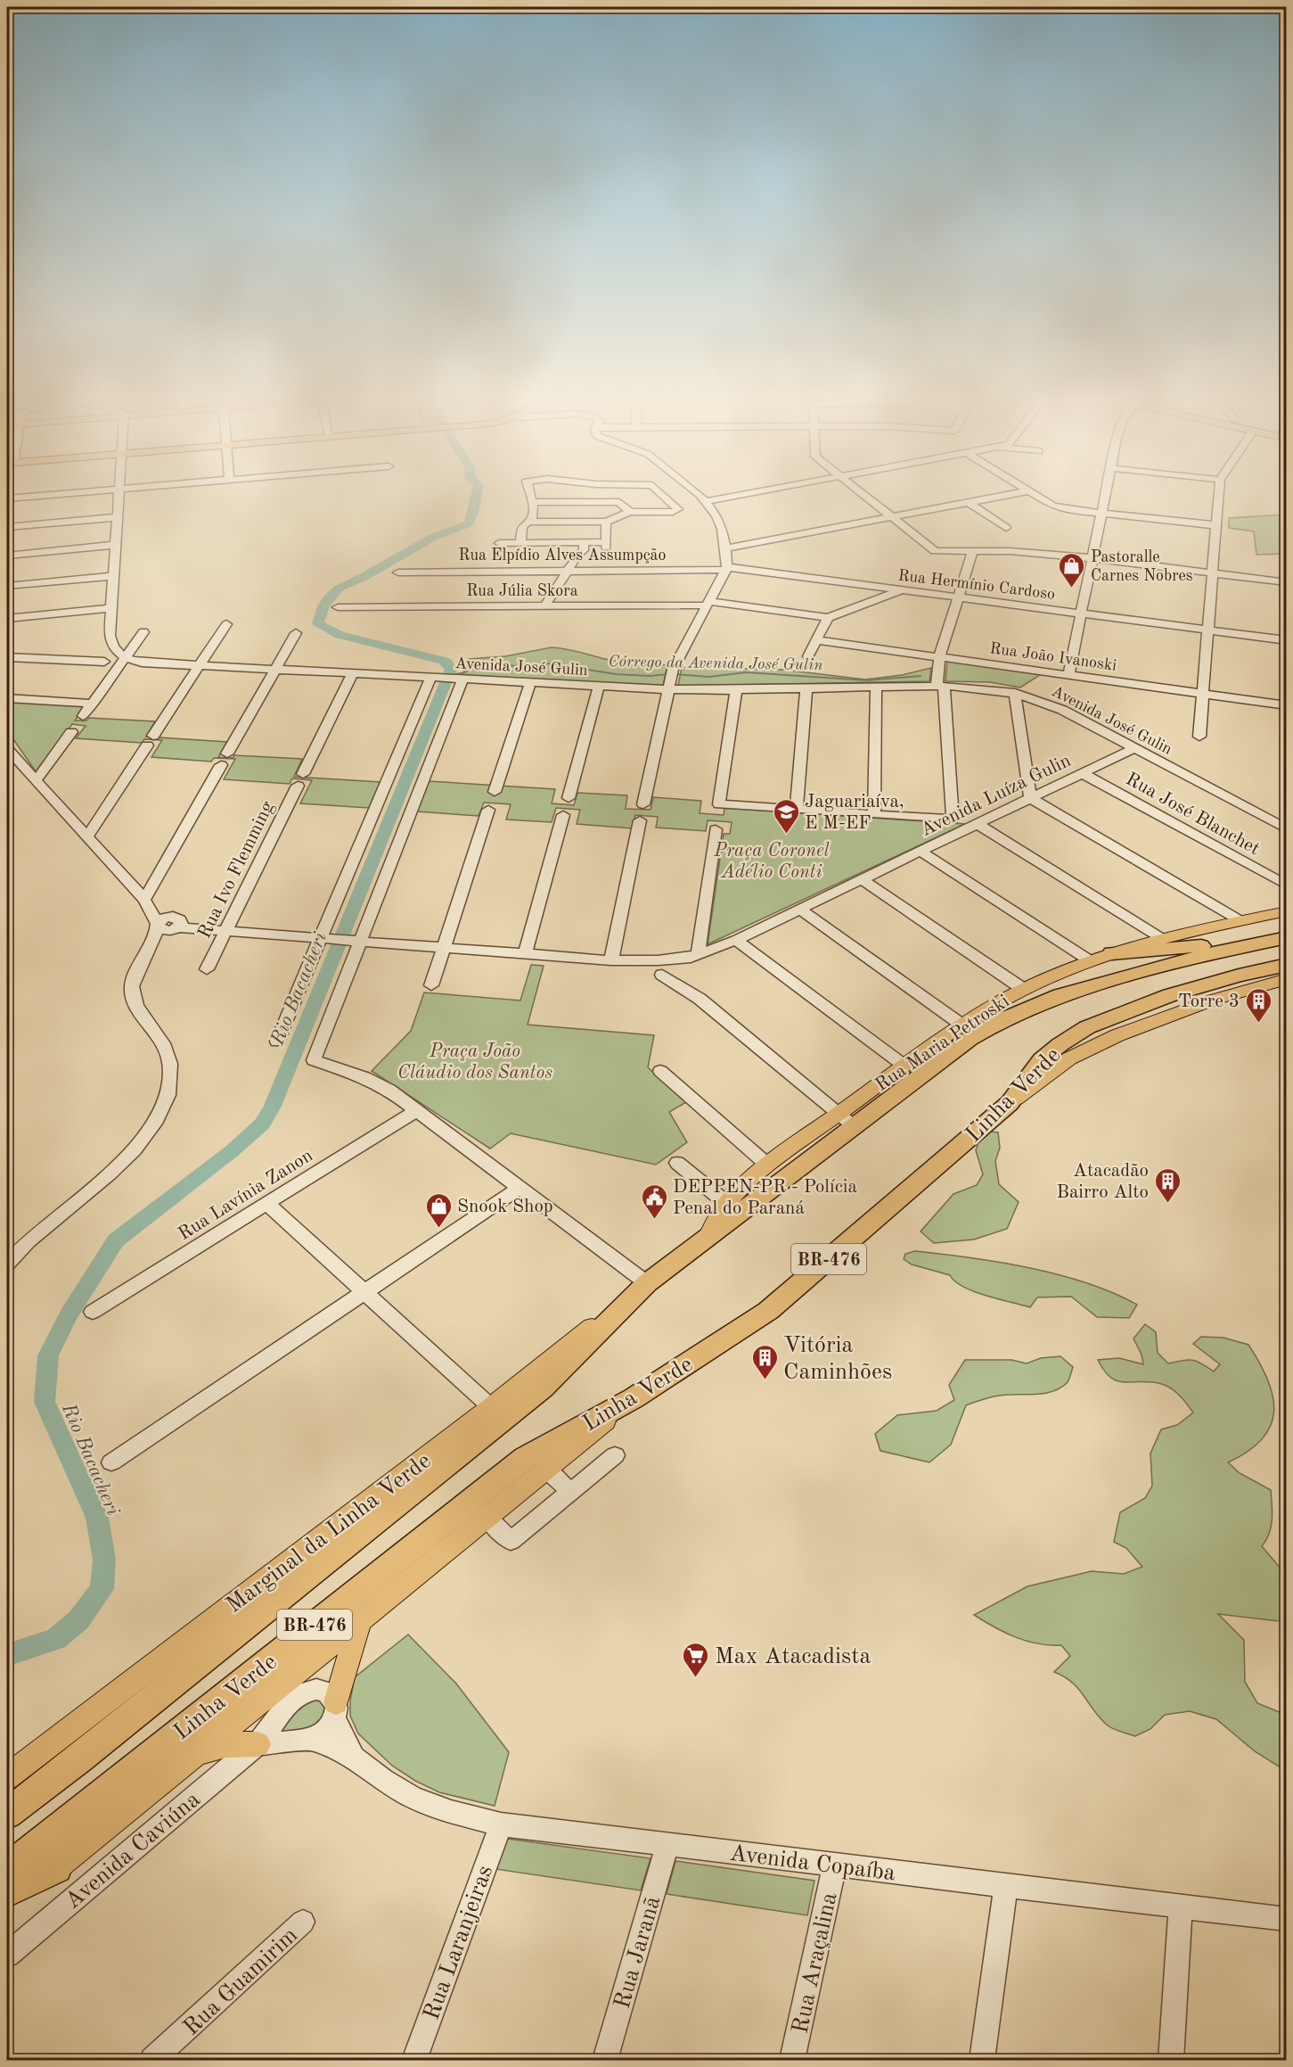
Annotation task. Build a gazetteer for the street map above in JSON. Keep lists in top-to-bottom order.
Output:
{
  "streets": {
    "highway": ["Linha Verde", "BR-476"],
    "main road": ["Rua Maria Petroski", "Marginal da Linha Verde"],
    "street": [
      "Rua Elpídio Alves Assumpção",
      "Rua Hermínio Cardoso",
      "Rua Júlia Skora",
      "Rua João Ivanoski",
      "Avenida José Gulin",
      "Avenida Luíza Gulin",
      "Rua José Blanchet",
      "Rua Ivo Flemming",
      "Rua Lavínia Zanon",
      "Avenida Caviúna",
      "Avenida Copaíba",
      "Rua Laranjeiras",
      "Rua Jaranã",
      "Rua Araçalina",
      "Rua Guamirim"
    ]
  },
  "crossings": [
    ["Rua Elpídio Alves Assumpção", "Rua Hermínio Cardoso"],
    ["Avenida José Gulin", "Avenida Luíza Gulin"],
    ["Avenida José Gulin", "Rua Ivo Flemming"],
    ["Avenida Luíza Gulin", "Rua José Blanchet"],
    ["Rua Maria Petroski", "Linha Verde"],
    ["Linha Verde", "Marginal da Linha Verde"],
    ["Avenida Caviúna", "Avenida Copaíba"],
    ["Avenida Copaíba", "Rua Laranjeiras"],
    ["Avenida Copaíba", "Rua Jaranã"],
    ["Avenida Copaíba", "Rua Araçalina"]
  ],
  "water": ["Córrego da Avenida José Gulin", "Rio Bacacheri"],
  "parks": ["Praça Coronel Adélio Conti", "Praça João Cláudio dos Santos"],
  "places": {
    "shop": ["Pastoralle Carnes Nobres", "Snook Shop"],
    "school or university": ["Jaguariaíva, E M-EF"],
    "building": ["Torre 3", "Atacadão Bairro Alto", "Vitória Caminhões"],
    "public building": ["DEPPEN-PR - Polícia Penal do Paraná"],
    "supermarket": ["Max Atacadista"]
  }
}
